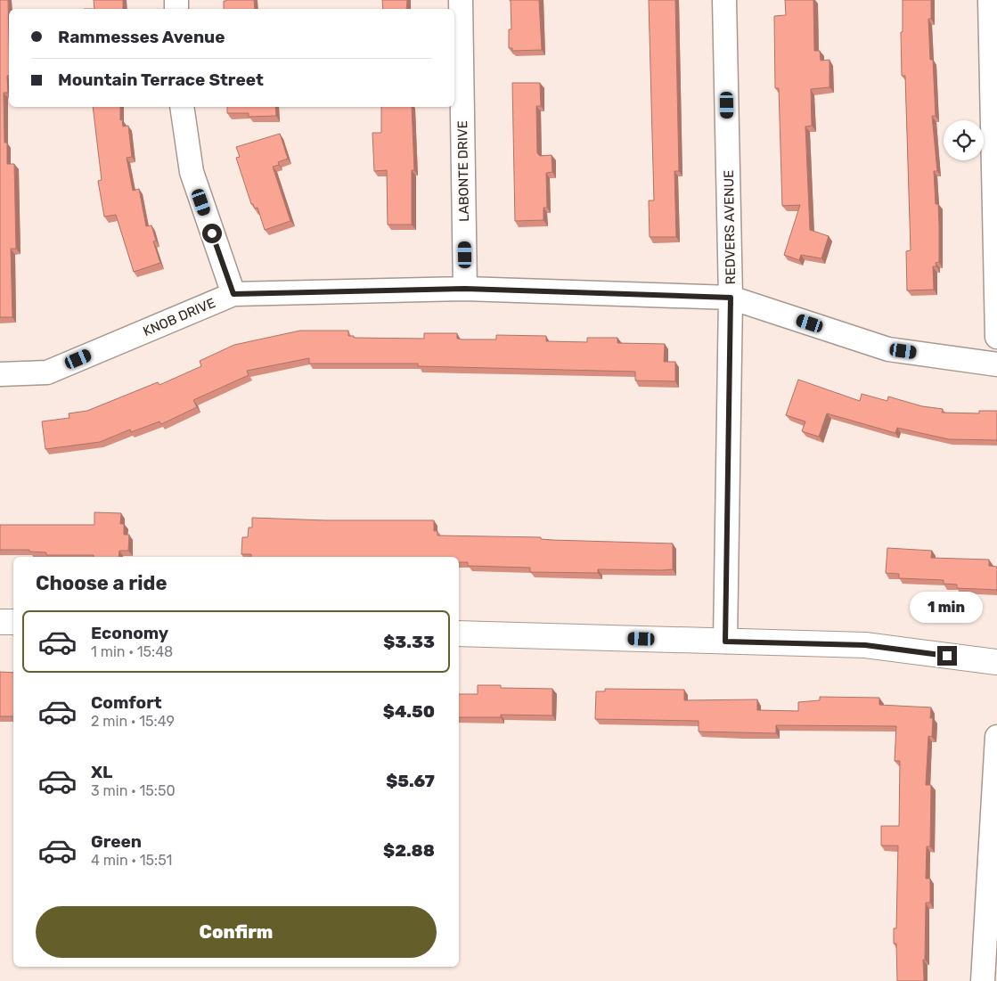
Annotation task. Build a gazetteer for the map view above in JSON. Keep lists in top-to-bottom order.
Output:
{
  "streets": {
    "street": ["LABONTE DRIVE", "REDVERS AVENUE", "KNOB DRIVE"]
  },
  "crossings": [
    ["LABONTE DRIVE", "KNOB DRIVE"],
    ["REDVERS AVENUE", "KNOB DRIVE"]
  ],
  "page": {
    "banner": ["Rammesses Avenue", "Mountain Terrace Street"],
    "heading": "Choose a ride",
    "bubble": "1 min",
    "list": [
      {
        "name": "Economy",
        "note": "1 min · 15:48",
        "value": "$3.33"
      },
      {
        "name": "Comfort",
        "note": "2 min · 15:49",
        "value": "$4.50"
      },
      {
        "name": "XL",
        "note": "3 min · 15:50",
        "value": "$5.67"
      },
      {
        "name": "Green",
        "note": "4 min · 15:51",
        "value": "$2.88"
      }
    ],
    "buttons": "Confirm"
  }
}
